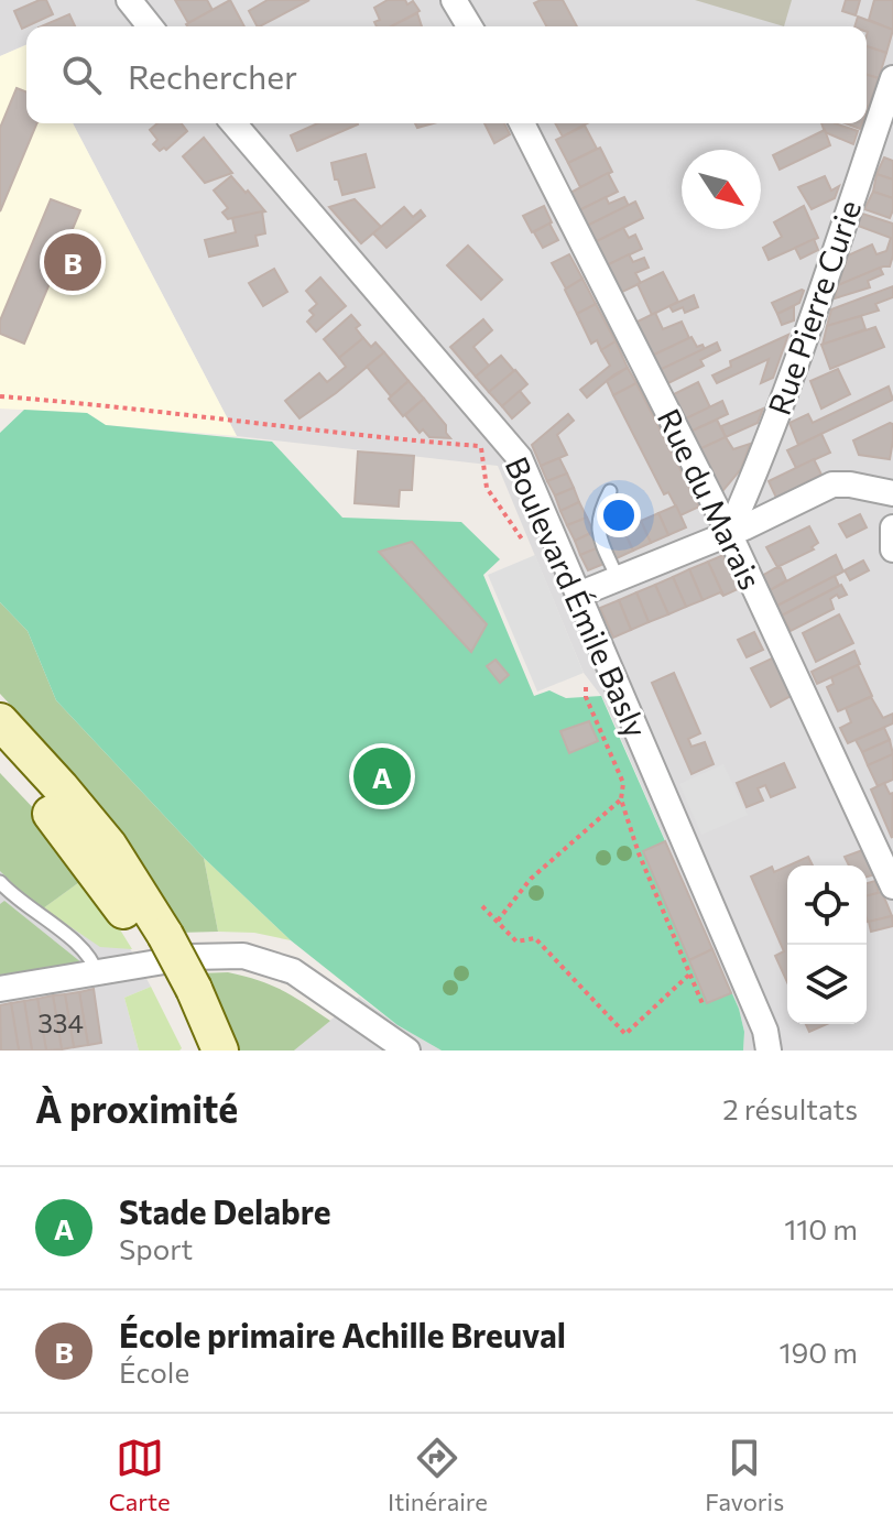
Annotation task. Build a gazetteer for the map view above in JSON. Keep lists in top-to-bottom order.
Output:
{
  "streets": {
    "street": ["Rue Pierre Curie", "Rue du Marais", "Boulevard Émile Basly"]
  },
  "crossings": [
    ["Rue Pierre Curie", "Rue du Marais"]
  ],
  "house_numbers": ["334"],
  "north": "bottom right",
  "page": {
    "search": "Rechercher",
    "pins": ["B", "A"],
    "heading": ["À proximité", "2 résultats"],
    "list": [
      {
        "mark": "A",
        "name": "Stade Delabre",
        "note": "Sport",
        "value": "110 m"
      },
      {
        "mark": "B",
        "name": "École primaire Achille Breuval",
        "note": "École",
        "value": "190 m"
      }
    ],
    "nav": ["Carte", "Itinéraire", "Favoris"]
  }
}
